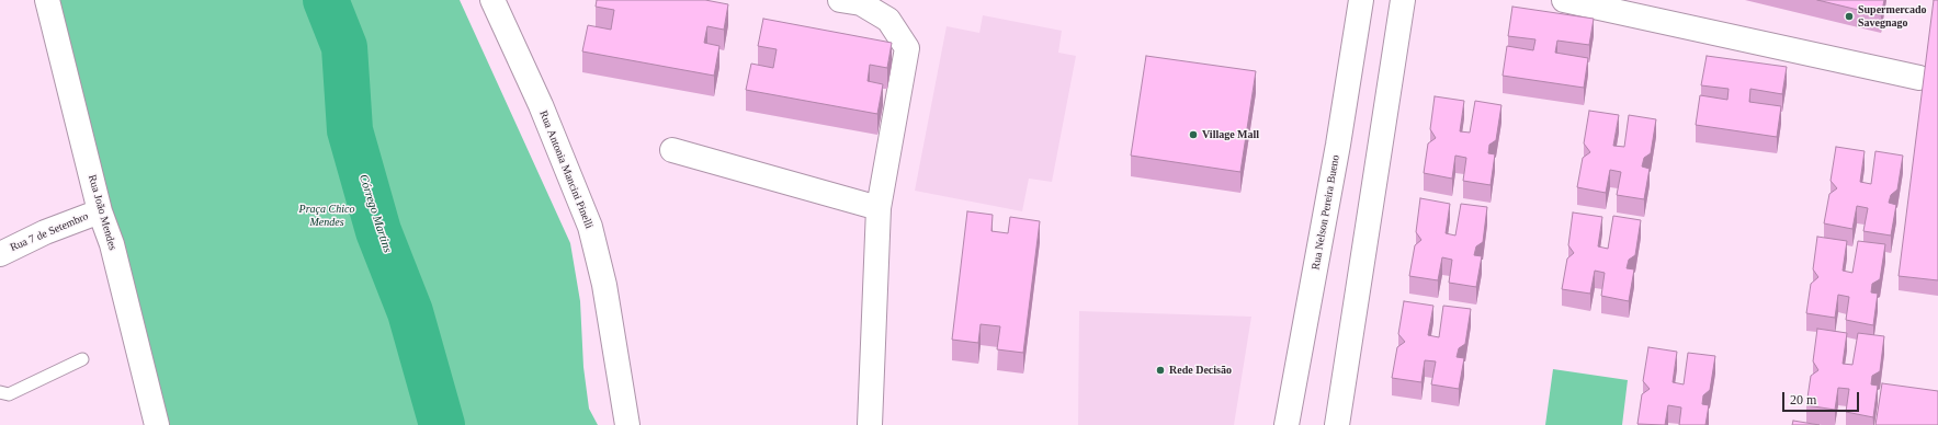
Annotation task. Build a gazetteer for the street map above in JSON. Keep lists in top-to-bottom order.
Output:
{
  "streets": {
    "street": [
      "Rua Antonia Mancini Pinelli",
      "Rua João Mendes",
      "Rua Nelson Pereira Bueno",
      "Rua 7 de Setembro"
    ]
  },
  "crossings": [
    ["Rua João Mendes", "Rua 7 de Setembro"]
  ],
  "water": ["Córrego Martins"],
  "parks": ["Praça Chico Mendes"],
  "places": ["Supermercado Savegnago", "Village Mall", "Rede Decisão"],
  "scale_bar": "20 m"
}
